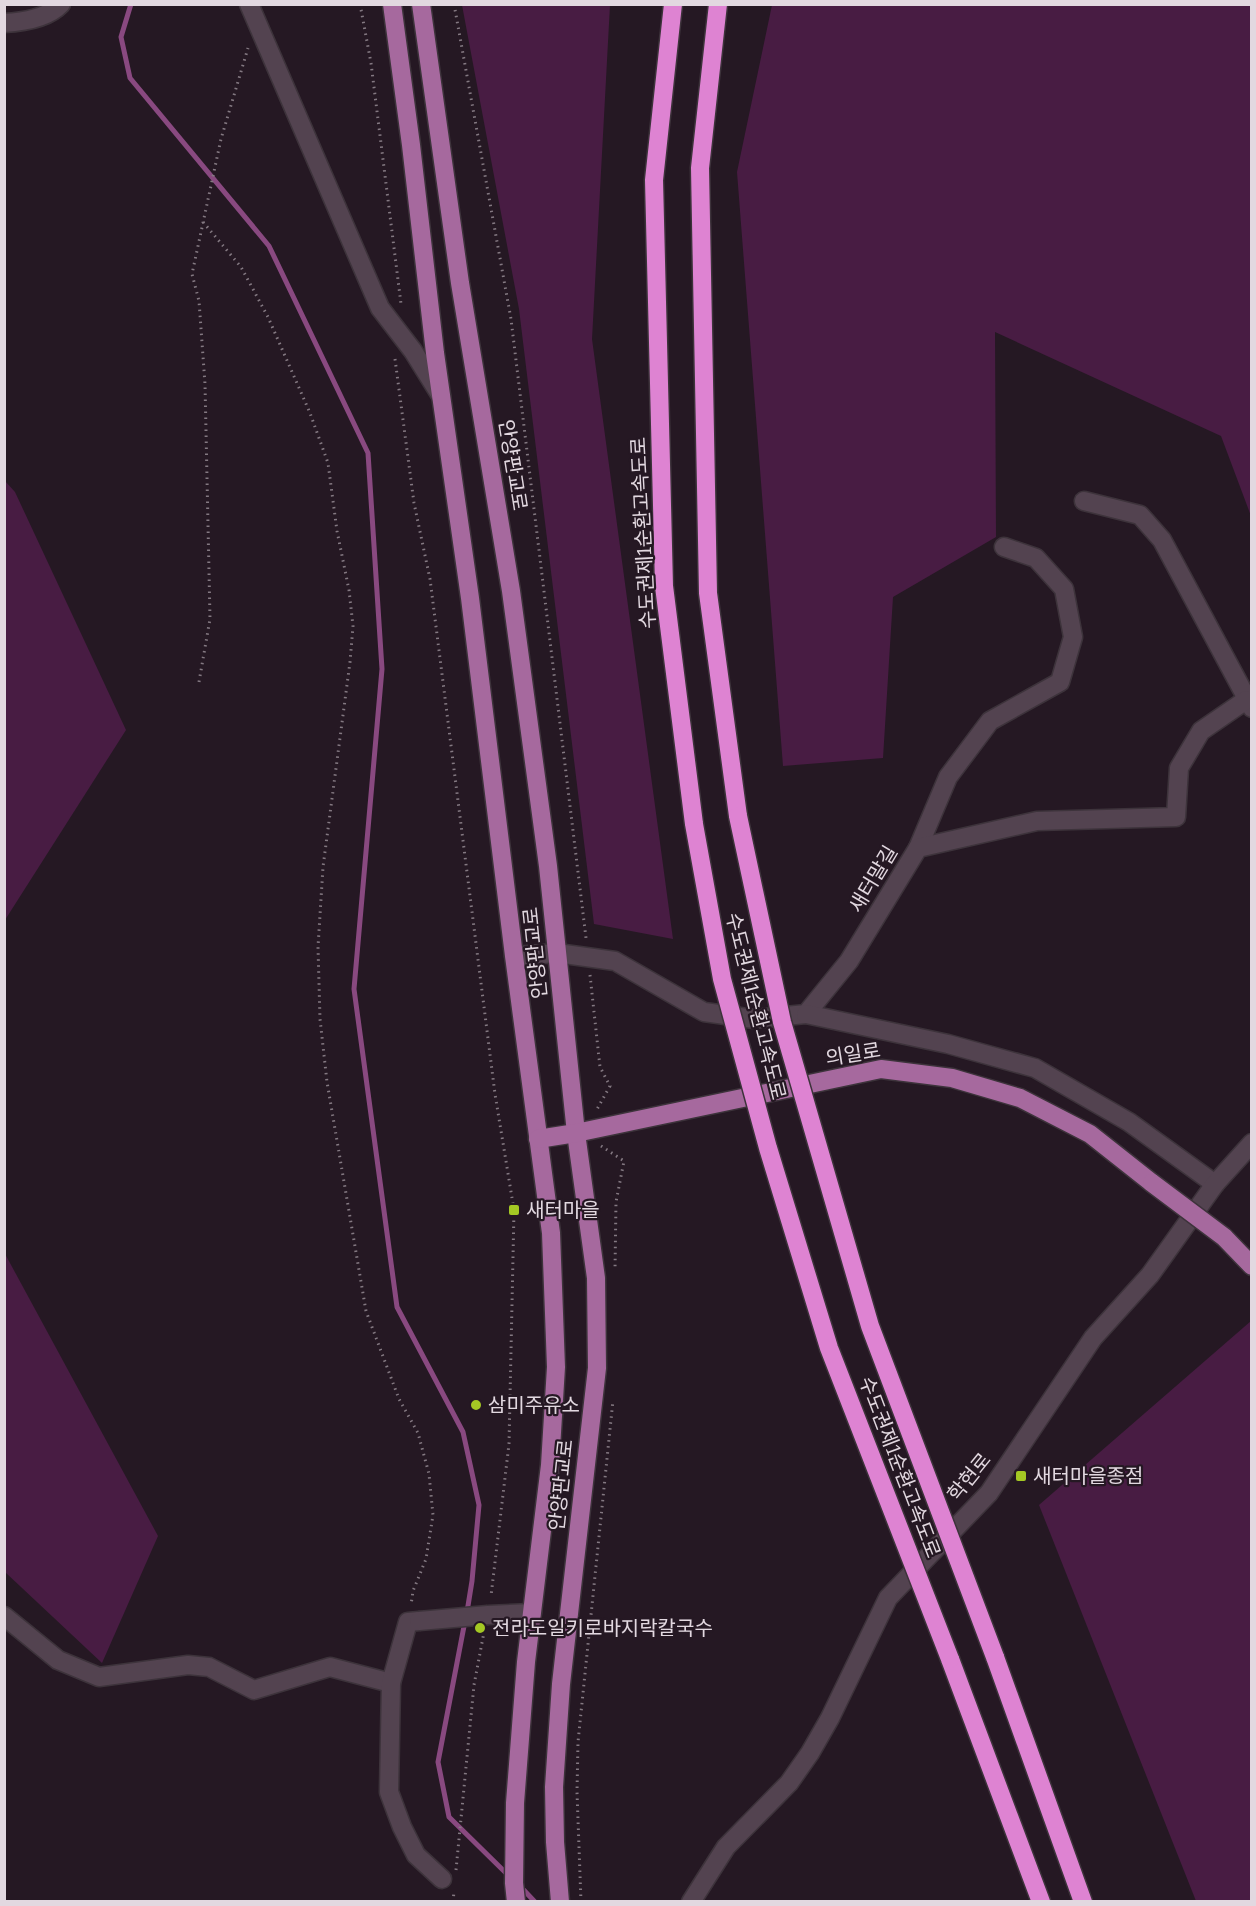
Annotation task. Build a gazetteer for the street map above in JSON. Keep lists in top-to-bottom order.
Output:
{
  "streets": {
    "highway": ["수도권제1순환고속도로"],
    "main road": ["안양판교로", "의일로"],
    "street": ["새터말길", "학현로"]
  },
  "crossings": [
    ["안양판교로", "의일로"]
  ],
  "places": {
    "transit": ["새터마을", "새터마을종점"],
    "other": ["삼미주유소", "전라도일키로바지락칼국수"]
  }
}
